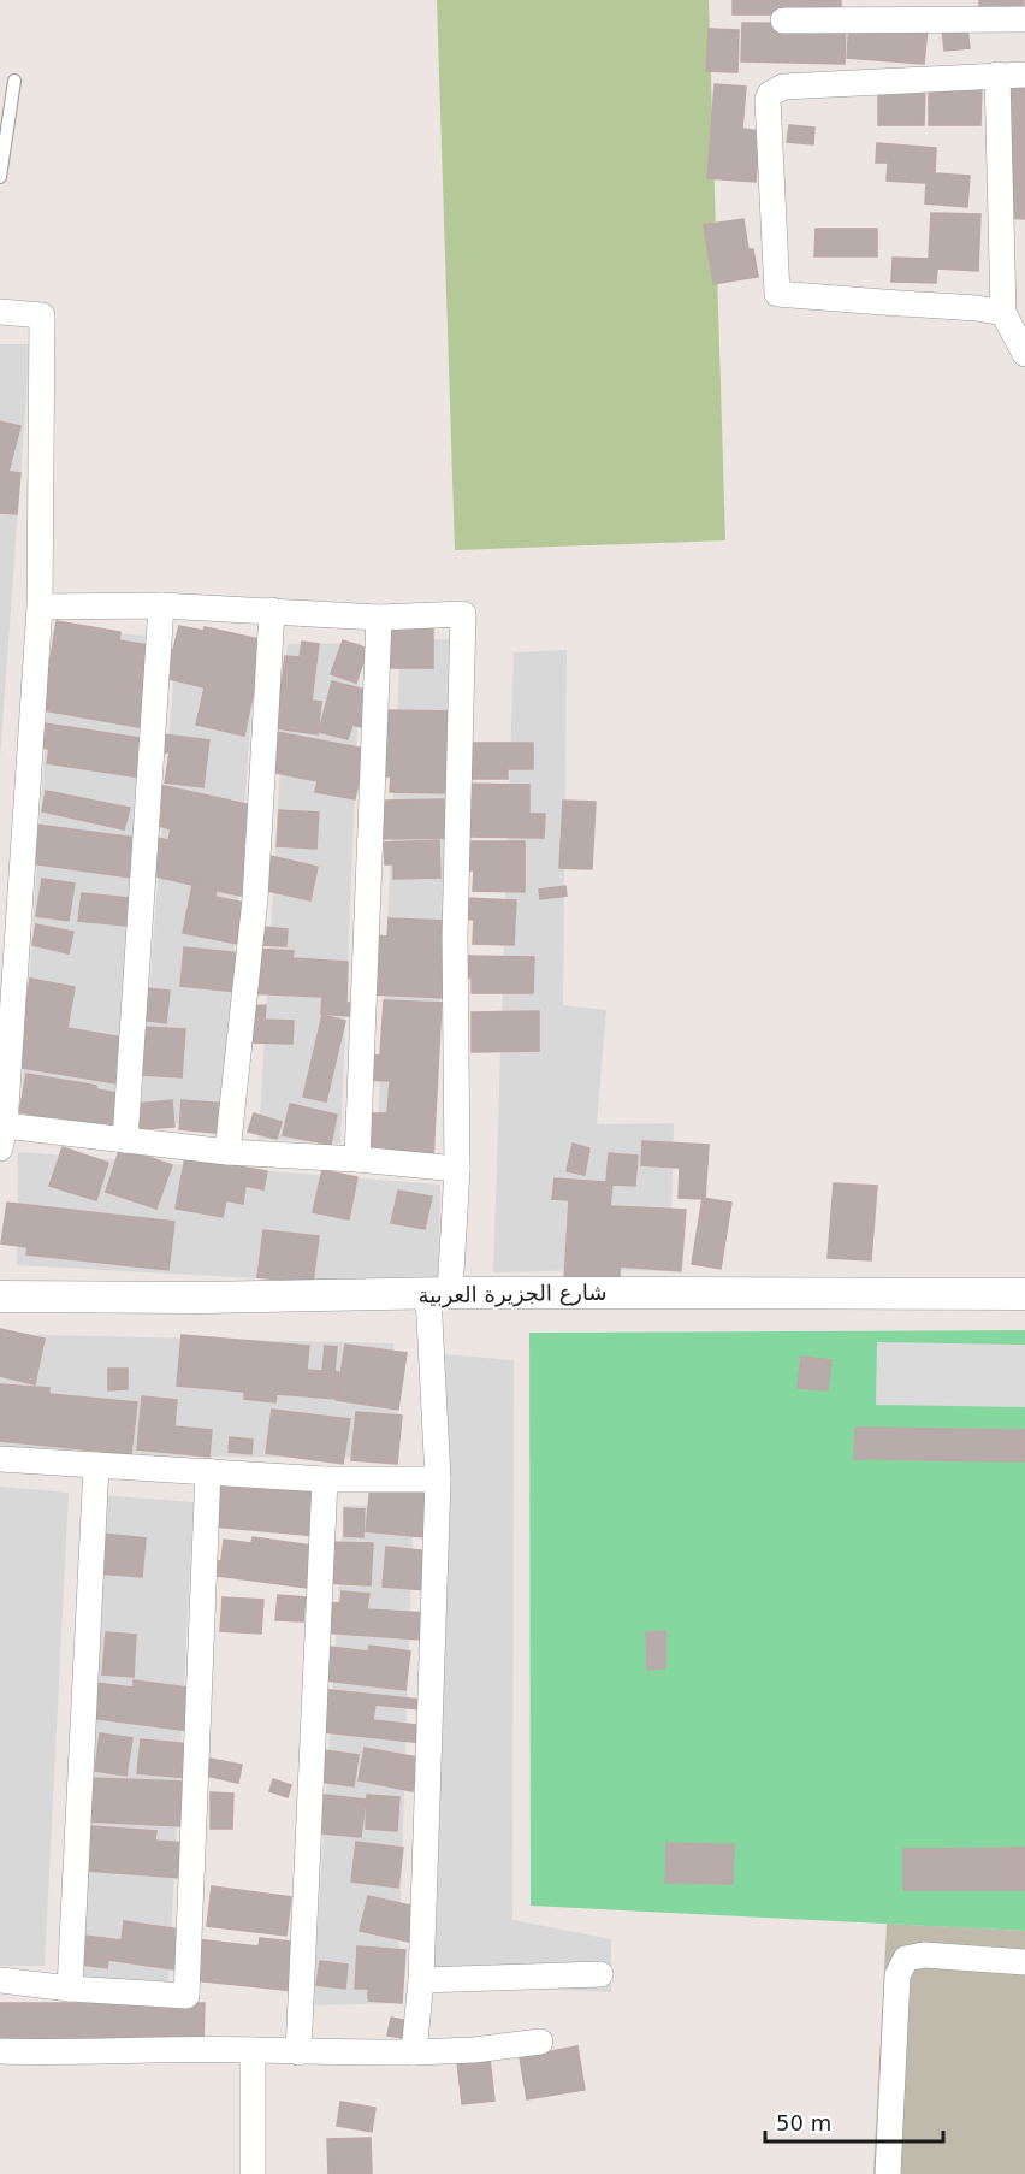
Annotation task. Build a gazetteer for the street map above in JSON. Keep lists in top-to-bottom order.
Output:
{
  "streets": {
    "street": ["شارع الجزيرة العربية"]
  },
  "scale_bar": "50 m"
}
